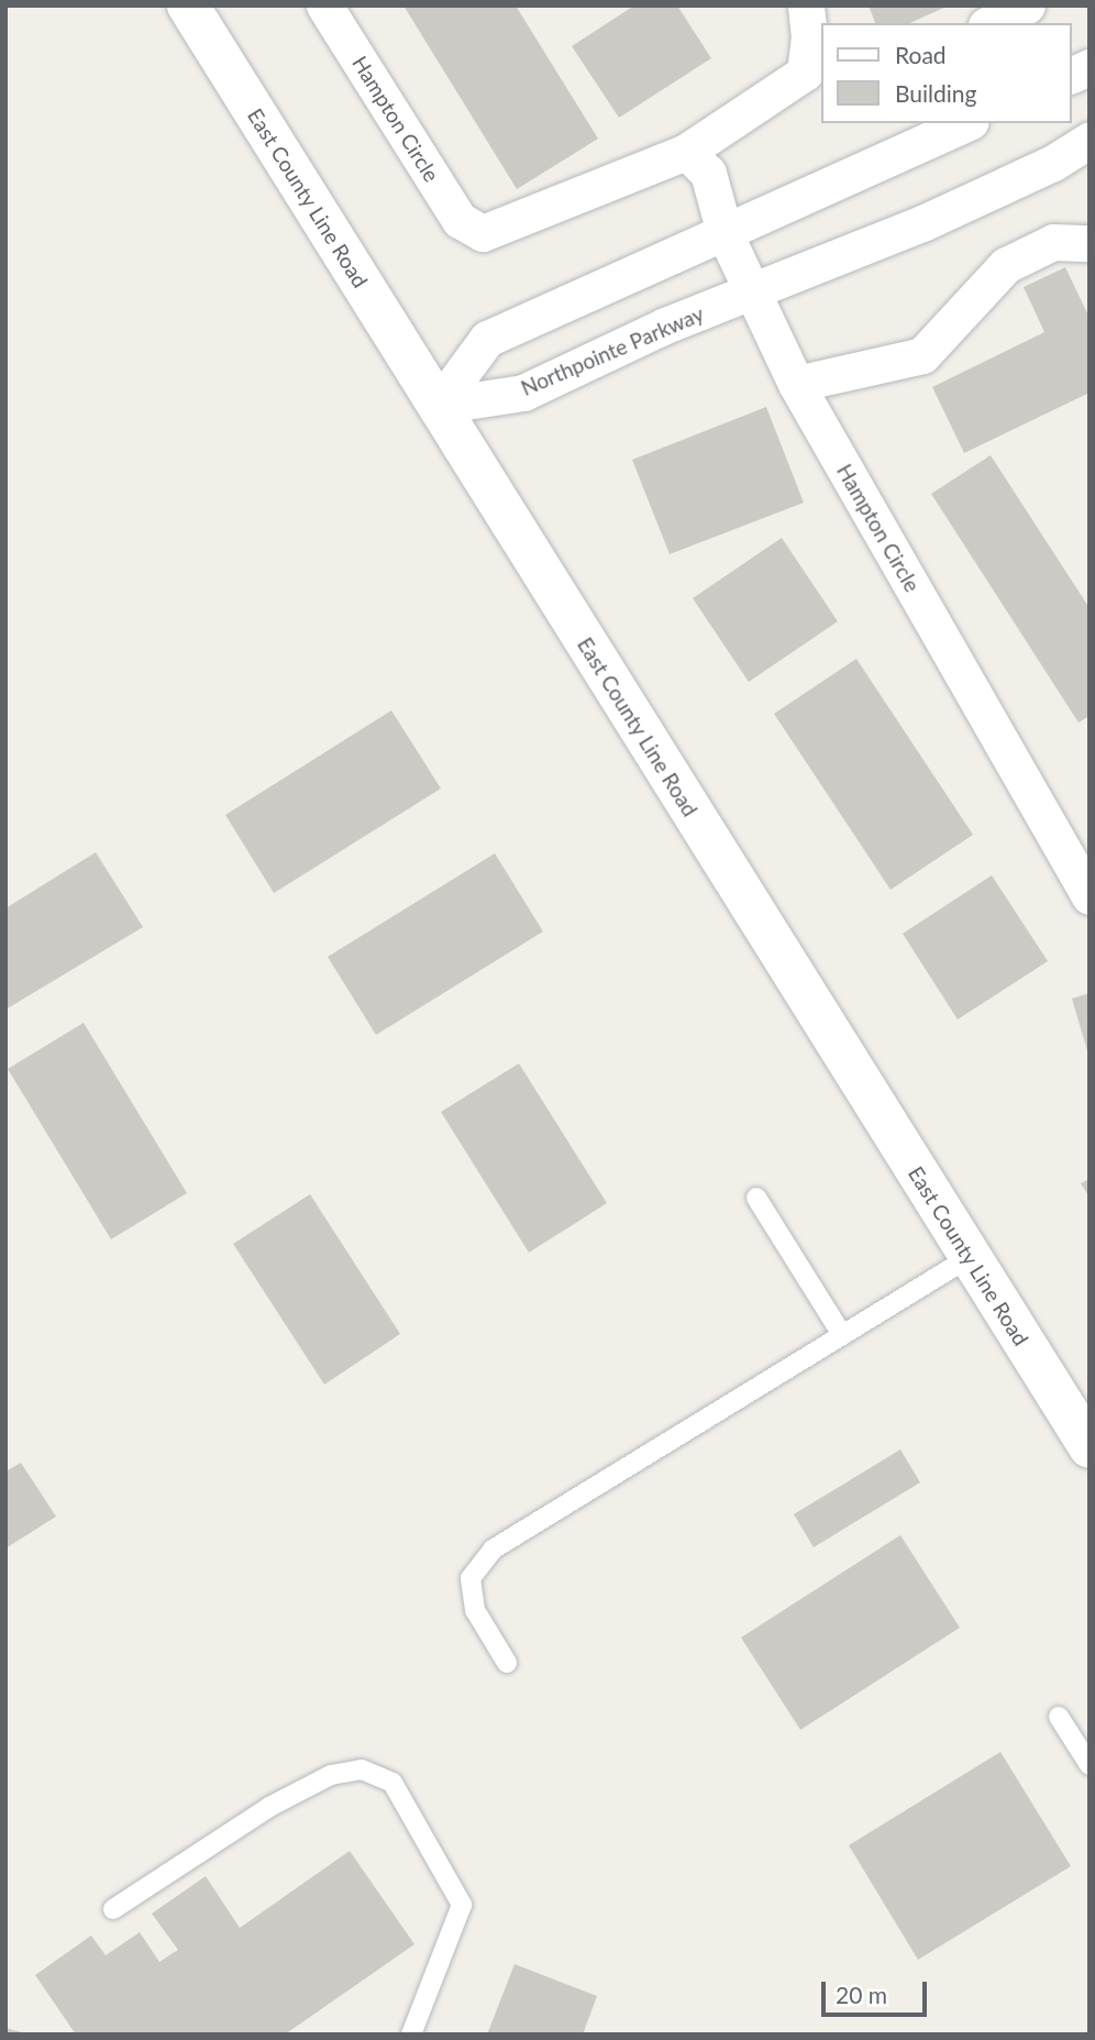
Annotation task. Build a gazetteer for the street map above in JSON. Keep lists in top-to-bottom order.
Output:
{
  "streets": {
    "main road": ["East County Line Road"],
    "street": ["Hampton Circle", "Northpointe Parkway"]
  },
  "crossings": [
    ["Hampton Circle", "Northpointe Parkway"],
    ["East County Line Road", "Northpointe Parkway"]
  ],
  "legend": ["Road", "Building"],
  "scale_bar": "20 m"
}
